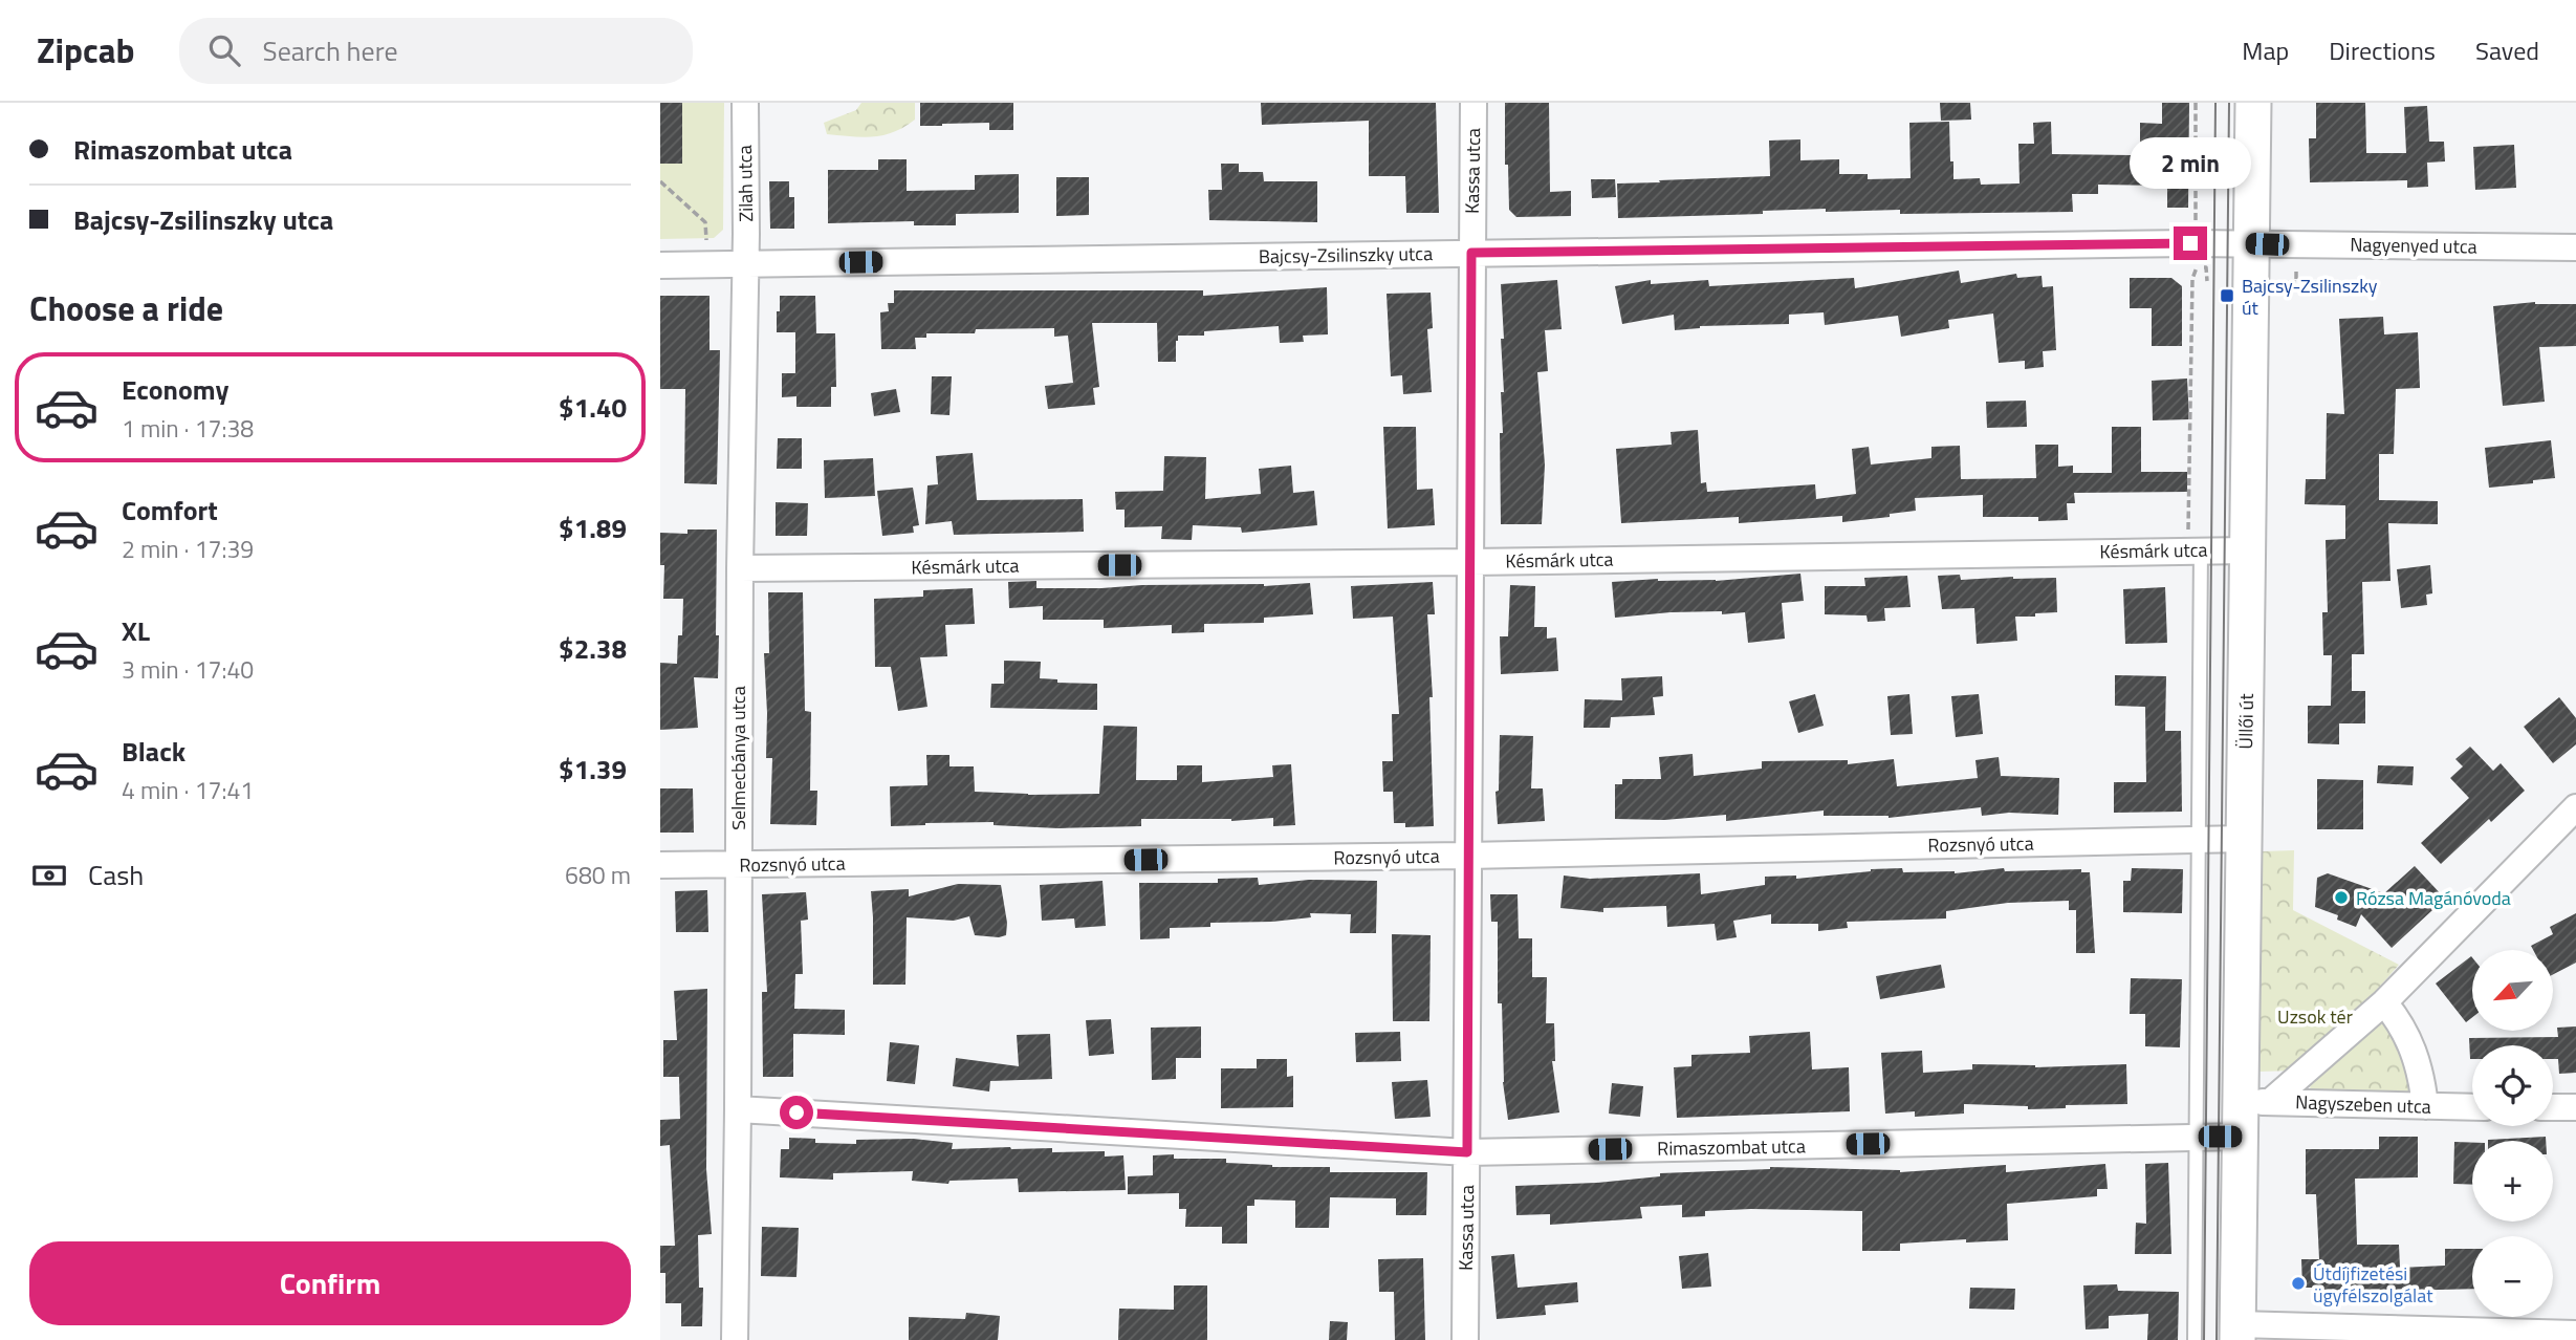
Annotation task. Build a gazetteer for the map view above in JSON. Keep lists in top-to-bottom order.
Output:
{
  "streets": {
    "main road": ["Üllői út"],
    "street": [
      "Kassa utca",
      "Zilah utca",
      "Nagyenyed utca",
      "Bajcsy-Zsilinszky utca",
      "Késmárk utca",
      "Selmecbánya utca",
      "Rozsnyó utca",
      "Nagyszeben utca",
      "Rimaszombat utca"
    ]
  },
  "crossings": [
    ["Kassa utca", "Bajcsy-Zsilinszky utca"],
    ["Kassa utca", "Késmárk utca"],
    ["Kassa utca", "Rozsnyó utca"],
    ["Kassa utca", "Rimaszombat utca"],
    ["Zilah utca", "Bajcsy-Zsilinszky utca"],
    ["Zilah utca", "Selmecbánya utca"],
    ["Nagyenyed utca", "Bajcsy-Zsilinszky utca"],
    ["Nagyenyed utca", "Üllői út"],
    ["Bajcsy-Zsilinszky utca", "Üllői út"],
    ["Bajcsy-Zsilinszky utca", "Selmecbánya utca"],
    ["Késmárk utca", "Üllői út"],
    ["Késmárk utca", "Selmecbánya utca"],
    ["Üllői út", "Rozsnyó utca"],
    ["Üllői út", "Nagyszeben utca"],
    ["Üllői út", "Rimaszombat utca"],
    ["Selmecbánya utca", "Rozsnyó utca"],
    ["Selmecbánya utca", "Rimaszombat utca"]
  ],
  "parks": ["Uzsok tér"],
  "places": {
    "transit": ["Bajcsy-Zsilinszky út"],
    "other": ["Rózsa Magánóvoda", "Útdíjfizetési ügyfélszolgálat"]
  },
  "north": "bottom left",
  "page": {
    "header": "Zipcab",
    "search": "Search here",
    "nav": ["Map", "Directions", "Saved"],
    "banner": ["Rimaszombat utca", "Bajcsy-Zsilinszky utca"],
    "bubble": "2 min",
    "heading": "Choose a ride",
    "list": [
      {
        "name": "Economy",
        "note": "1 min · 17:38",
        "value": "$1.40"
      },
      {
        "name": "Comfort",
        "note": "2 min · 17:39",
        "value": "$1.89"
      },
      {
        "name": "XL",
        "note": "3 min · 17:40",
        "value": "$2.38"
      },
      {
        "name": "Black",
        "note": "4 min · 17:41",
        "value": "$1.39"
      }
    ],
    "pay": ["Cash", "680 m"],
    "map_buttons": ["+", "−"],
    "buttons": "Confirm"
  }
}
